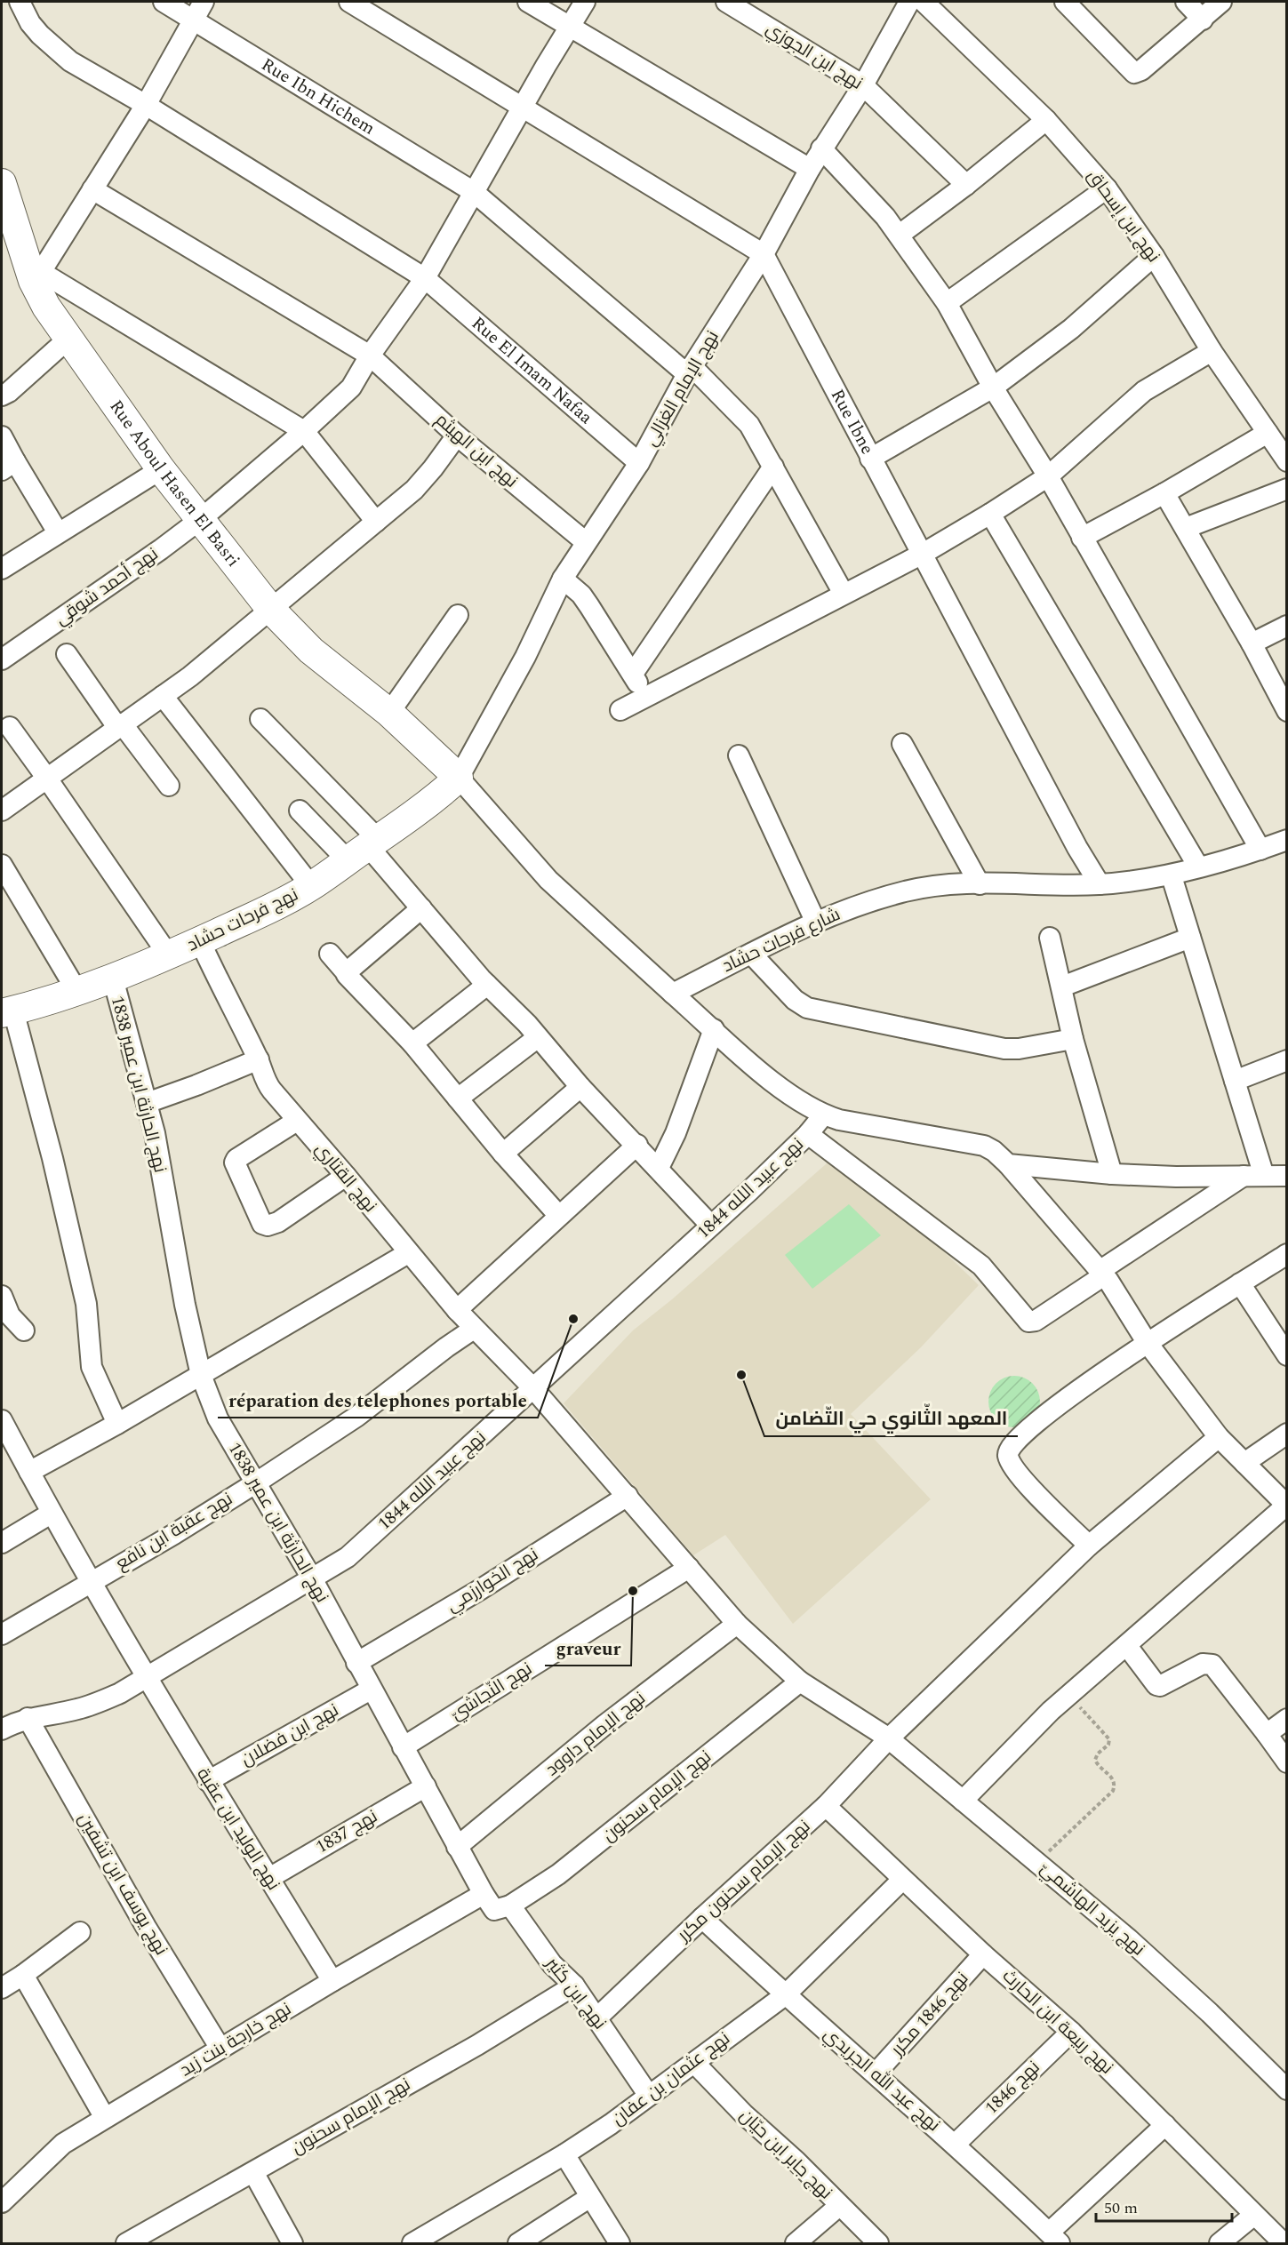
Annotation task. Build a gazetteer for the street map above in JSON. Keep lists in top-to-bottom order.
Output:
{
  "streets": {
    "street": [
      "نهج ابن الجوزي",
      "Rue Ibn Hichem",
      "نهج ابن إسحاق",
      "Rue El Imam Nafaa",
      "نهج الإمام الغزالي",
      "Rue Ibne",
      "نهج ابن الهيثم",
      "Rue Aboul Hasen El Basri",
      "نهج أحمد شوقي",
      "نهج فرحات حشاد",
      "شارع فرحات حشاد",
      "نهج الحارثة ابن عمير 1838",
      "نهج القتاري",
      "نهج عبيد اللله 1844",
      "نهج عقبة ابن نافع",
      "نهج الخوارزمي",
      "نهج النّجاشيّ",
      "نهج الإمام داوود",
      "نهج ابن فضلان",
      "نهج الإمام سحنون",
      "نهج الوليد ابن عقبة",
      "نهج 1837",
      "نهج الإمام سحنون مكرر",
      "نهج يوسف ابن تشفين",
      "نهج يزيد الهاشميّ",
      "نهج ابن كثير",
      "نهج 1846 مكرر",
      "نهج ربيعة ابن الحارث",
      "نهج خارجة بنت زيد",
      "نهج عثمان بن عفان",
      "نهج عبد الله الجريدي",
      "نهج 1846",
      "نهج جابر ابن حيّان"
    ]
  },
  "crossings": [
    ["نهج ابن الجوزي", "نهج الإمام الغزالي"],
    ["Rue Ibn Hichem", "نهج الإمام الغزالي"],
    ["Rue Ibn Hichem", "نهج أحمد شوقي"],
    ["Rue El Imam Nafaa", "نهج الإمام الغزالي"],
    ["Rue El Imam Nafaa", "نهج أحمد شوقي"],
    ["نهج الإمام الغزالي", "Rue Ibne"],
    ["نهج الإمام الغزالي", "نهج ابن الهيثم"],
    ["نهج الإمام الغزالي", "Rue Aboul Hasen El Basri"],
    ["نهج الإمام الغزالي", "نهج فرحات حشاد"],
    ["Rue Ibne", "شارع فرحات حشاد"],
    ["نهج ابن الهيثم", "نهج أحمد شوقي"],
    ["Rue Aboul Hasen El Basri", "نهج أحمد شوقي"],
    ["Rue Aboul Hasen El Basri", "نهج فرحات حشاد"],
    ["نهج فرحات حشاد", "نهج الحارثة ابن عمير 1838"],
    ["نهج فرحات حشاد", "نهج القتاري"],
    ["نهج الحارثة ابن عمير 1838", "نهج عبيد اللله 1844"],
    ["نهج الحارثة ابن عمير 1838", "نهج عقبة ابن نافع"],
    ["نهج الحارثة ابن عمير 1838", "نهج الخوارزمي"],
    ["نهج الحارثة ابن عمير 1838", "نهج النّجاشيّ"],
    ["نهج الحارثة ابن عمير 1838", "نهج الإمام داوود"],
    ["نهج الحارثة ابن عمير 1838", "نهج ابن فضلان"],
    ["نهج الحارثة ابن عمير 1838", "نهج الإمام سحنون"],
    ["نهج الحارثة ابن عمير 1838", "نهج 1837"],
    ["نهج الحارثة ابن عمير 1838", "نهج ابن كثير"],
    ["نهج الحارثة ابن عمير 1838", "نهج خارجة بنت زيد"],
    ["نهج القتاري", "نهج عبيد اللله 1844"],
    ["نهج القتاري", "نهج عقبة ابن نافع"],
    ["نهج القتاري", "نهج الخوارزمي"],
    ["نهج القتاري", "نهج النّجاشيّ"],
    ["نهج القتاري", "نهج يزيد الهاشميّ"],
    ["نهج عبيد اللله 1844", "نهج الوليد ابن عقبة"],
    ["نهج عبيد اللله 1844", "نهج يوسف ابن تشفين"],
    ["نهج عقبة ابن نافع", "نهج الوليد ابن عقبة"],
    ["نهج النّجاشيّ", "نهج يزيد الهاشميّ"],
    ["نهج الإمام داوود", "نهج يزيد الهاشميّ"],
    ["نهج ابن فضلان", "نهج الوليد ابن عقبة"],
    ["نهج الإمام سحنون", "نهج يزيد الهاشميّ"],
    ["نهج الإمام سحنون", "نهج ابن كثير"],
    ["نهج الوليد ابن عقبة", "نهج 1837"],
    ["نهج الوليد ابن عقبة", "نهج خارجة بنت زيد"],
    ["نهج الإمام سحنون مكرر", "نهج يزيد الهاشميّ"],
    ["نهج الإمام سحنون مكرر", "نهج ابن كثير"],
    ["نهج الإمام سحنون مكرر", "نهج ربيعة ابن الحارث"],
    ["نهج الإمام سحنون مكرر", "نهج عبد الله الجريدي"],
    ["نهج يوسف ابن تشفين", "نهج خارجة بنت زيد"],
    ["نهج ابن كثير", "نهج عثمان بن عفان"],
    ["نهج 1846 مكرر", "نهج ربيعة ابن الحارث"],
    ["نهج 1846 مكرر", "نهج عبد الله الجريدي"],
    ["نهج ربيعة ابن الحارث", "نهج عثمان بن عفان"],
    ["نهج ربيعة ابن الحارث", "نهج 1846"],
    ["نهج عثمان بن عفان", "نهج عبد الله الجريدي"],
    ["نهج عثمان بن عفان", "نهج جابر ابن حيّان"],
    ["نهج عبد الله الجريدي", "نهج 1846"]
  ],
  "places": ["réparation des telephones portable", "المعهد الثّانوي حي التّضامن", "graveur"],
  "scale_bar": "50 m"
}
